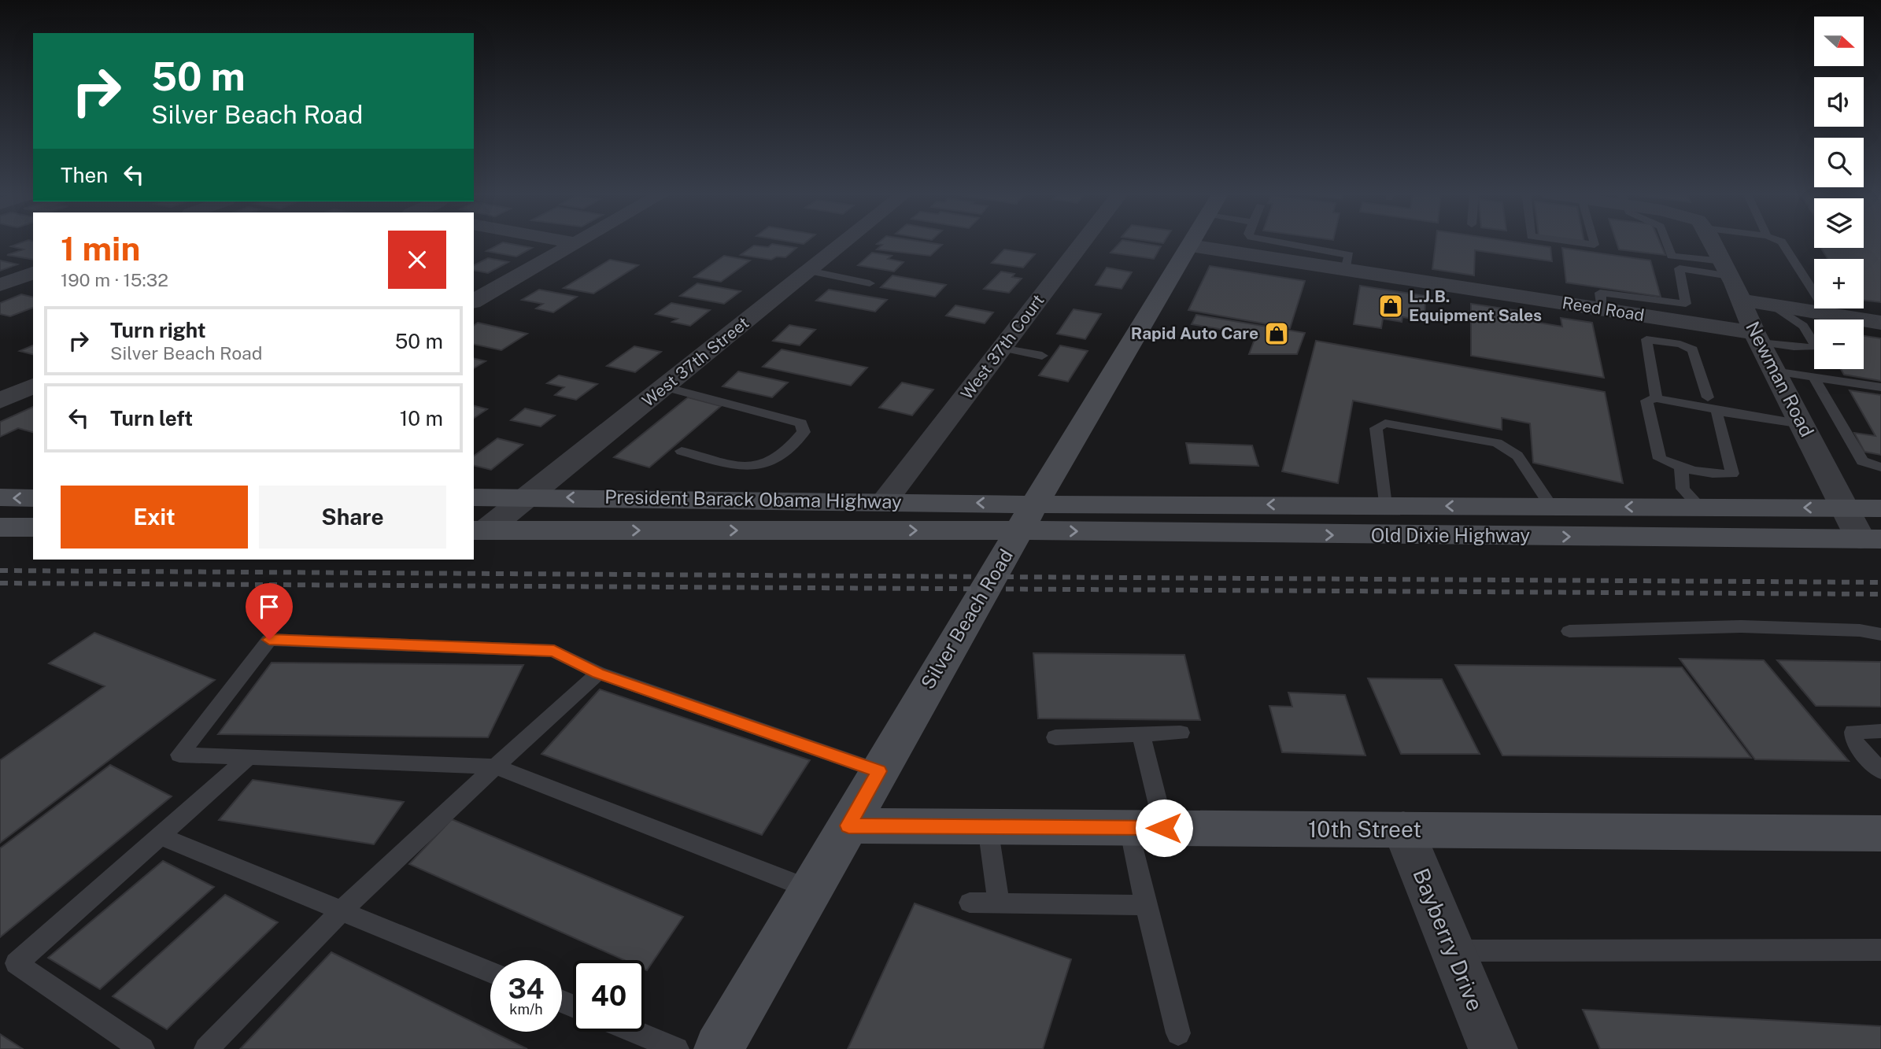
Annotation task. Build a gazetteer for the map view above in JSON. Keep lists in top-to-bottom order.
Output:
{
  "streets": {
    "main road": [
      "President Barack Obama Highway",
      "Old Dixie Highway",
      "Silver Beach Road",
      "10th Street"
    ],
    "street": [
      "Reed Road",
      "West 37th Court",
      "West 37th Street",
      "Newman Road",
      "Bayberry Drive"
    ]
  },
  "crossings": [
    ["Reed Road", "Newman Road"],
    ["Reed Road", "Silver Beach Road"],
    ["West 37th Court", "President Barack Obama Highway"],
    ["West 37th Street", "President Barack Obama Highway"],
    ["Newman Road", "Old Dixie Highway"],
    ["President Barack Obama Highway", "Old Dixie Highway"],
    ["President Barack Obama Highway", "Silver Beach Road"],
    ["Old Dixie Highway", "Silver Beach Road"],
    ["Silver Beach Road", "10th Street"],
    ["10th Street", "Bayberry Drive"]
  ],
  "places": {
    "shop": ["L.J.B. Equipment Sales", "Rapid Auto Care"]
  },
  "north": "right",
  "page": {
    "map_buttons": ["+", "−"],
    "turn": ["50 m", "Silver Beach Road"],
    "then": "Then",
    "heading": ["1 min", "190 m · 15:32"],
    "list": [
      {
        "name": "Turn right",
        "note": "Silver Beach Road",
        "value": "50 m"
      },
      {
        "name": "Turn left",
        "value": "10 m"
      }
    ],
    "buttons": ["Exit", "Share"],
    "speed": "34 km/h",
    "limit": "40"
  }
}
